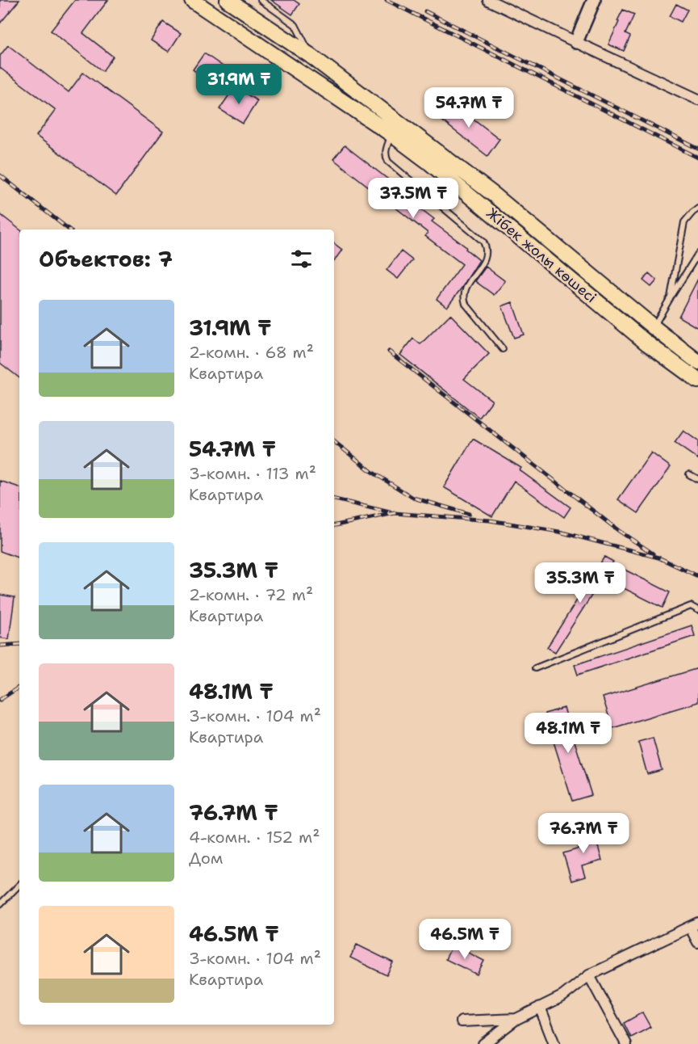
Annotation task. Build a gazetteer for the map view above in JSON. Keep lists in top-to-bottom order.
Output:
{
  "streets": {
    "main road": ["Жібек жолы көшесі"]
  },
  "page": {
    "price": [
      "31.9M ₸",
      "54.7M ₸",
      "37.5M ₸",
      "35.3M ₸",
      "48.1M ₸",
      "76.7M ₸",
      "46.5M ₸"
    ],
    "heading": "Объектов: 7",
    "list": [
      {
        "name": "31.9M ₸",
        "note": "2-комн. · 68 m² · Квартира"
      },
      {
        "name": "54.7M ₸",
        "note": "3-комн. · 113 m² · Квартира"
      },
      {
        "name": "35.3M ₸",
        "note": "2-комн. · 72 m² · Квартира"
      },
      {
        "name": "48.1M ₸",
        "note": "3-комн. · 104 m² · Квартира"
      },
      {
        "name": "76.7M ₸",
        "note": "4-комн. · 152 m² · Дом"
      },
      {
        "name": "46.5M ₸",
        "note": "3-комн. · 104 m² · Квартира"
      }
    ]
  }
}
